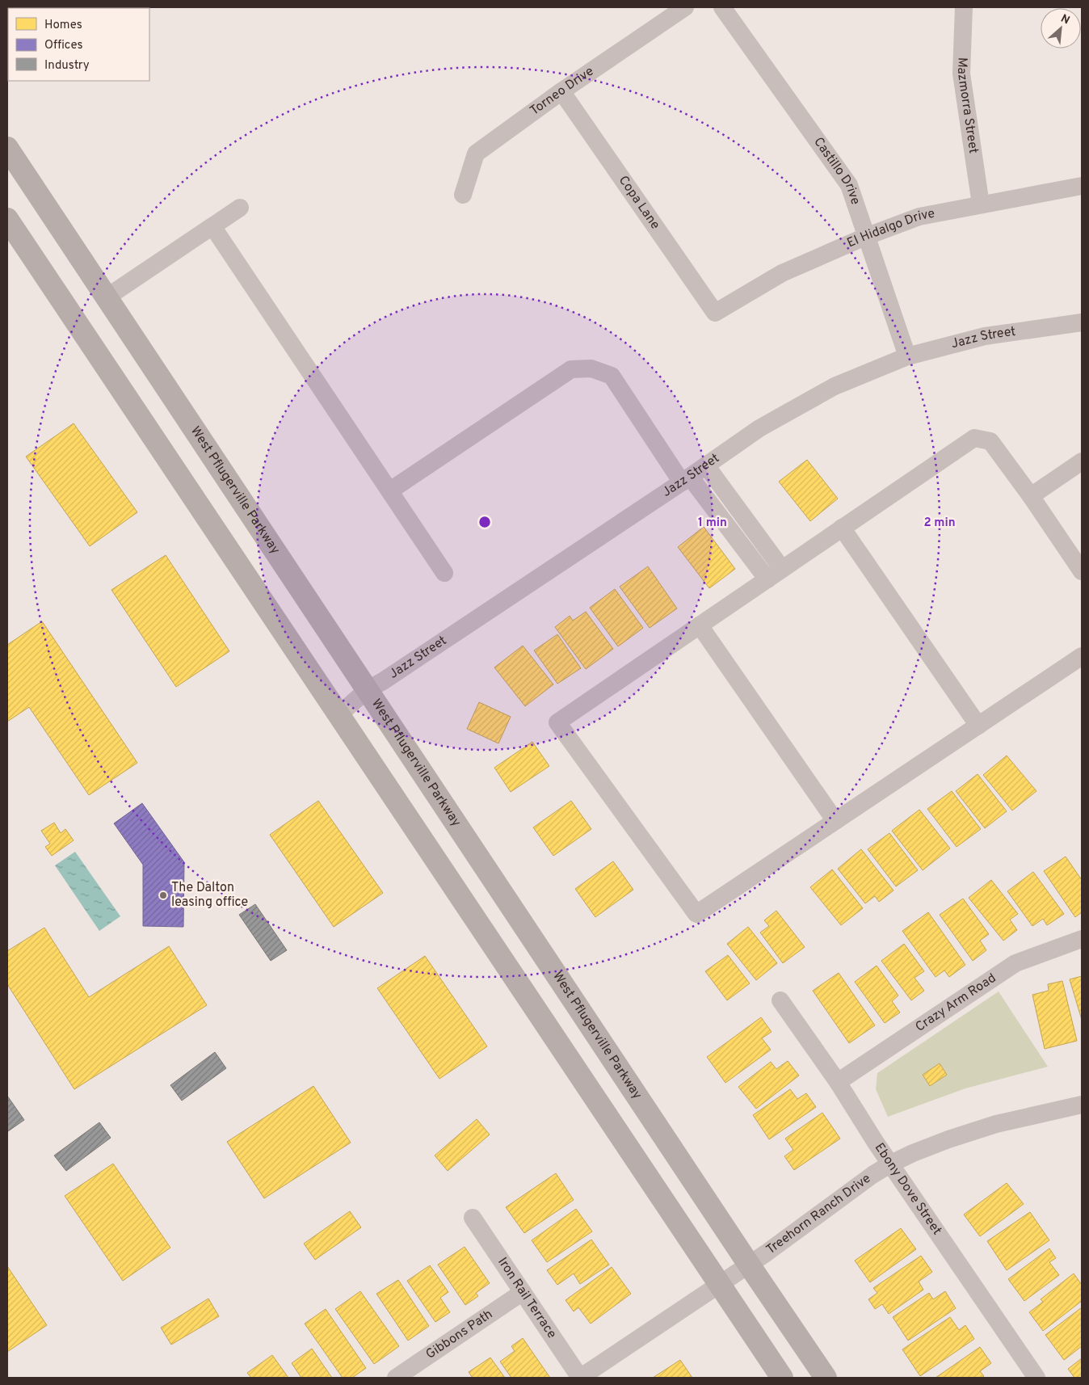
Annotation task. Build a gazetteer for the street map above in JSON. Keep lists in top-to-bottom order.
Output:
{
  "streets": {
    "main road": ["West Pflugerville Parkway"],
    "street": [
      "Torneo Drive",
      "Mazmorra Street",
      "Castillo Drive",
      "Copa Lane",
      "El Hidalgo Drive",
      "Jazz Street",
      "Crazy Arm Road",
      "Ebony Dove Street",
      "Treehorn Ranch Drive",
      "Iron Rail Terrace",
      "Gibbons Path"
    ]
  },
  "crossings": [
    ["Torneo Drive", "Copa Lane"],
    ["Mazmorra Street", "El Hidalgo Drive"],
    ["Castillo Drive", "El Hidalgo Drive"],
    ["Castillo Drive", "Jazz Street"],
    ["Copa Lane", "El Hidalgo Drive"],
    ["Jazz Street", "West Pflugerville Parkway"],
    ["West Pflugerville Parkway", "Treehorn Ranch Drive"],
    ["Crazy Arm Road", "Ebony Dove Street"],
    ["Ebony Dove Street", "Treehorn Ranch Drive"],
    ["Treehorn Ranch Drive", "Iron Rail Terrace"],
    ["Iron Rail Terrace", "Gibbons Path"]
  ],
  "places": ["The Dalton leasing office"],
  "legend": ["Homes", "Offices", "Industry"],
  "north": "top right",
  "rings": ["1 min", "2 min"]
}
